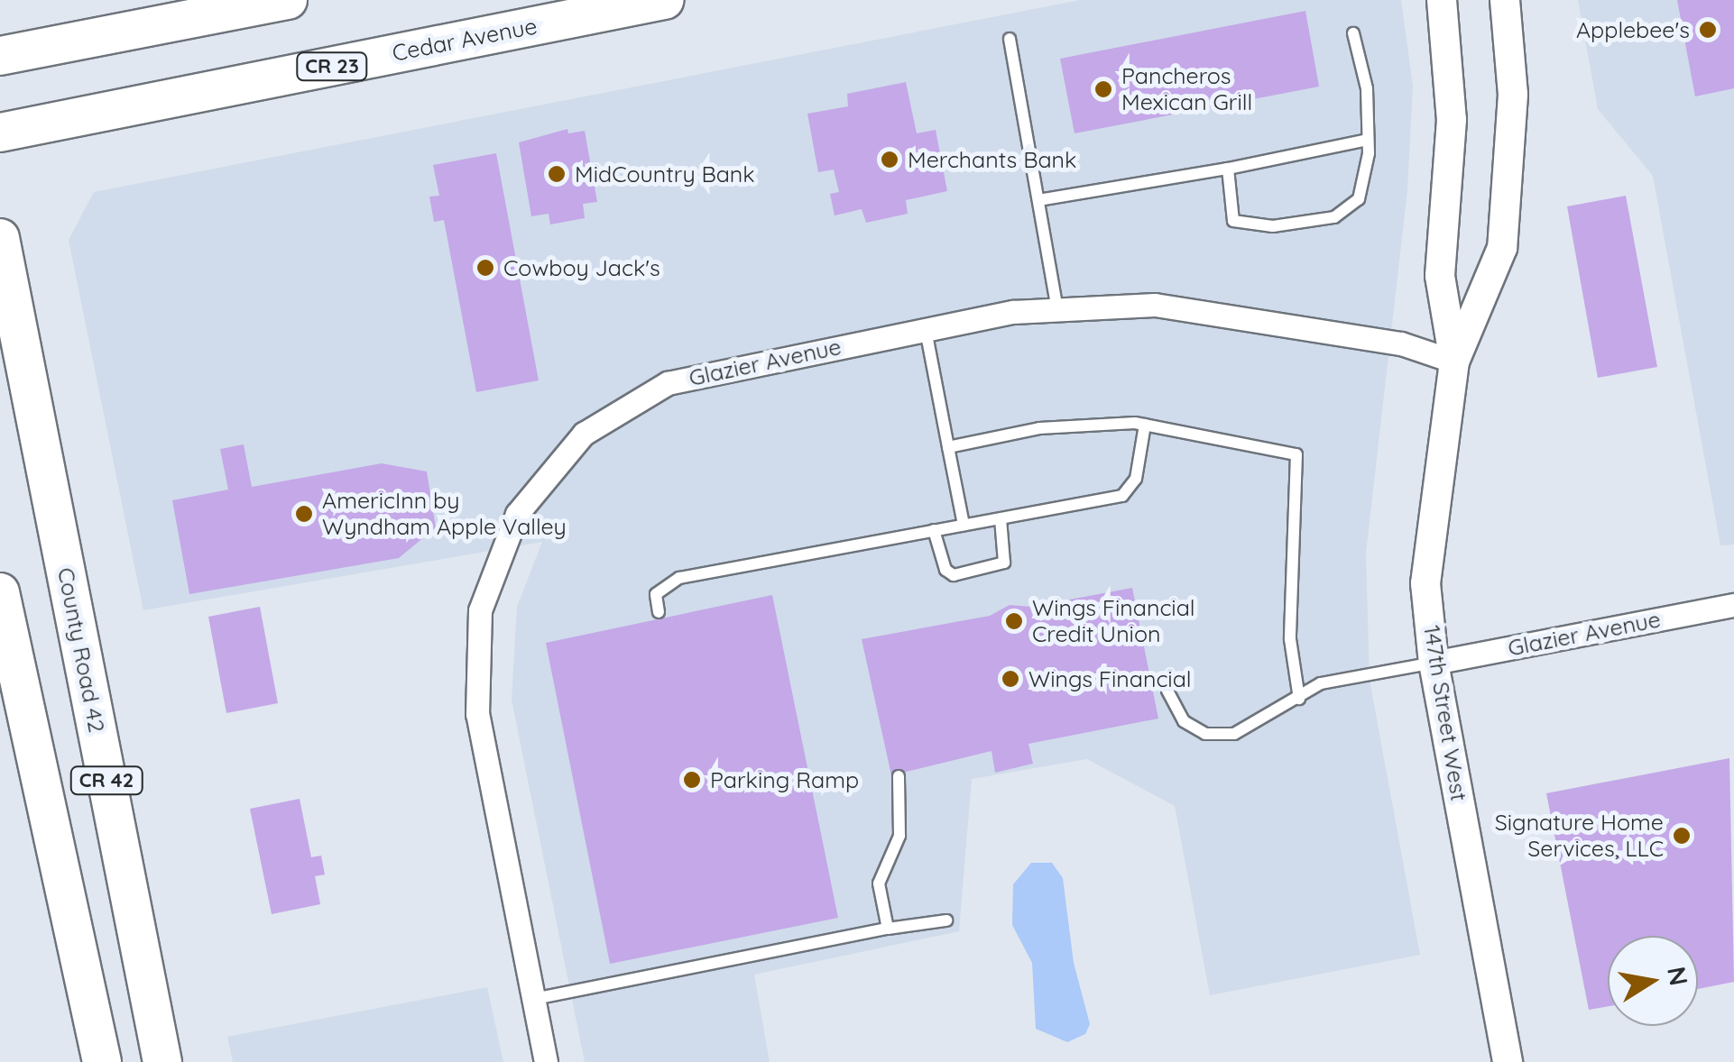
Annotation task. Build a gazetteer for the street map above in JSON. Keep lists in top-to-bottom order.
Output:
{
  "streets": {
    "highway": [
      "Cedar Avenue",
      "CR 23",
      "County Road 42",
      "CR 42"
    ],
    "street": ["Glazier Avenue", "147th Street West"]
  },
  "crossings": [
    ["Glazier Avenue", "147th Street West"]
  ],
  "places": [
    "Applebee's",
    "Pancheros Mexican Grill",
    "Merchants Bank",
    "MidCountry Bank",
    "Cowboy Jack's",
    "AmericInn by Wyndham Apple Valley",
    "Wings Financial Credit Union",
    "Wings Financial",
    "Parking Ramp",
    "Signature Home Services, LLC"
  ],
  "north": "right"
}
